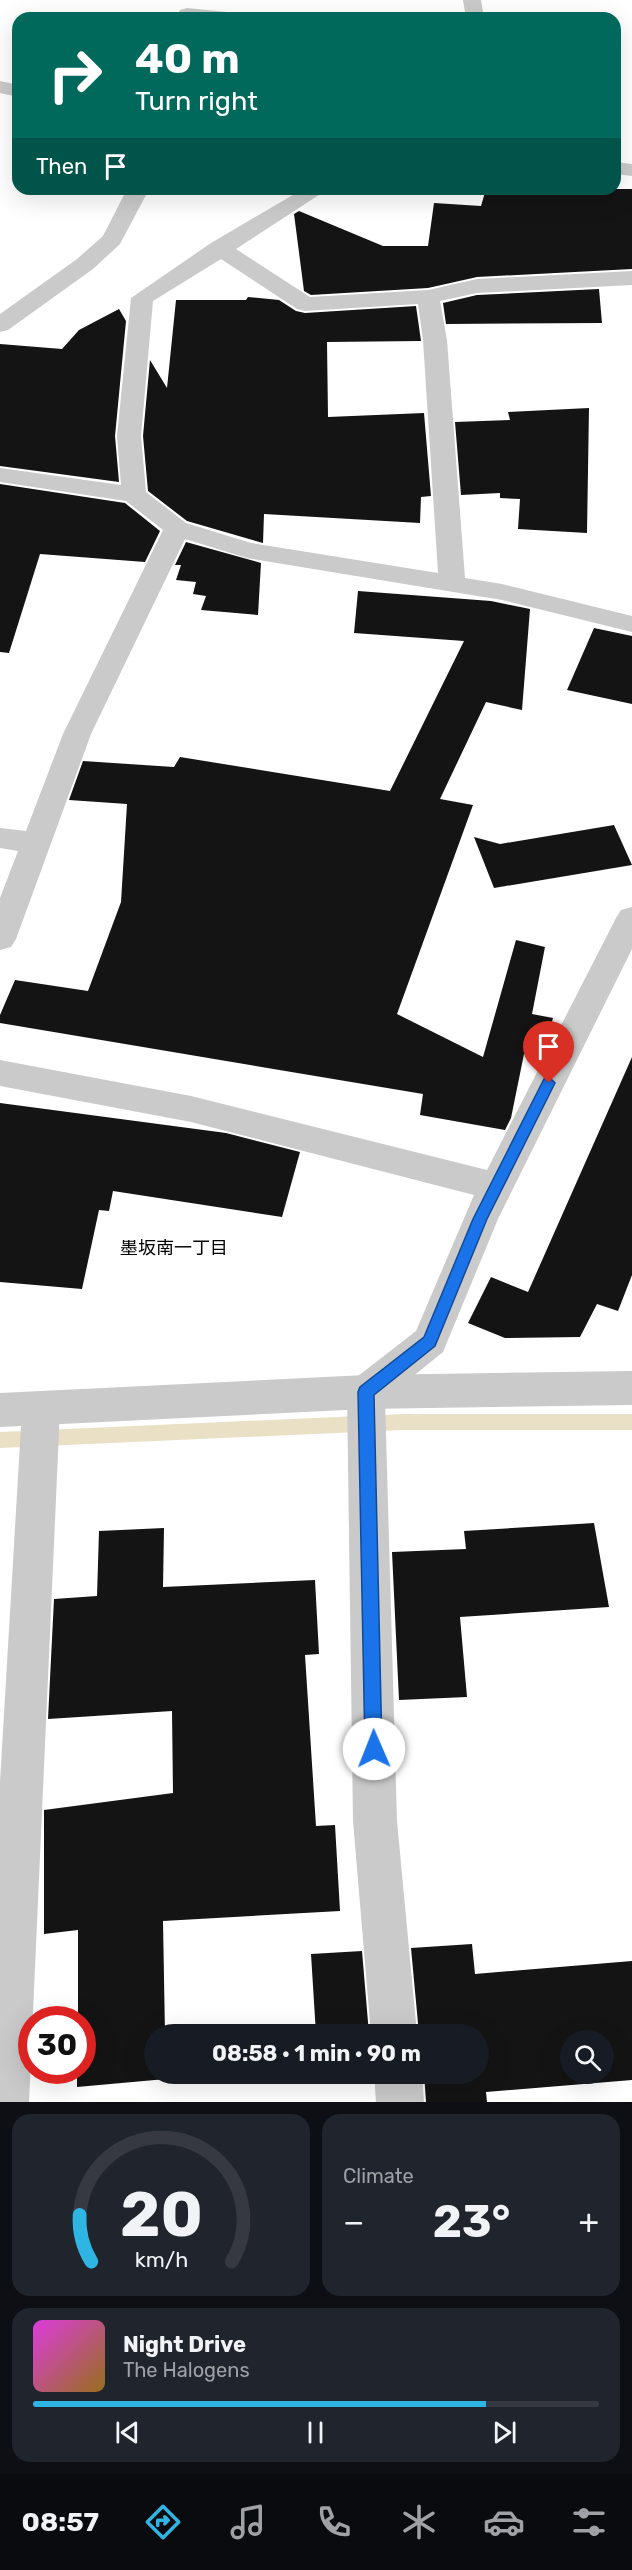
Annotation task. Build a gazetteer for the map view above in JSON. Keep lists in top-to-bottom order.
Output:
{
  "districts": ["墨坂南一丁目"],
  "page": {
    "turn": ["40 m", "Turn right"],
    "then": "Then",
    "limit": "30",
    "trip": "08:58 · 1 min · 90 m",
    "tile": "Climate",
    "heat": ["−", "23°", "+"],
    "song": ["Night Drive", "The Halogens"],
    "tabs": "08:57",
    "gauge": ["20", "km/h"]
  }
}
